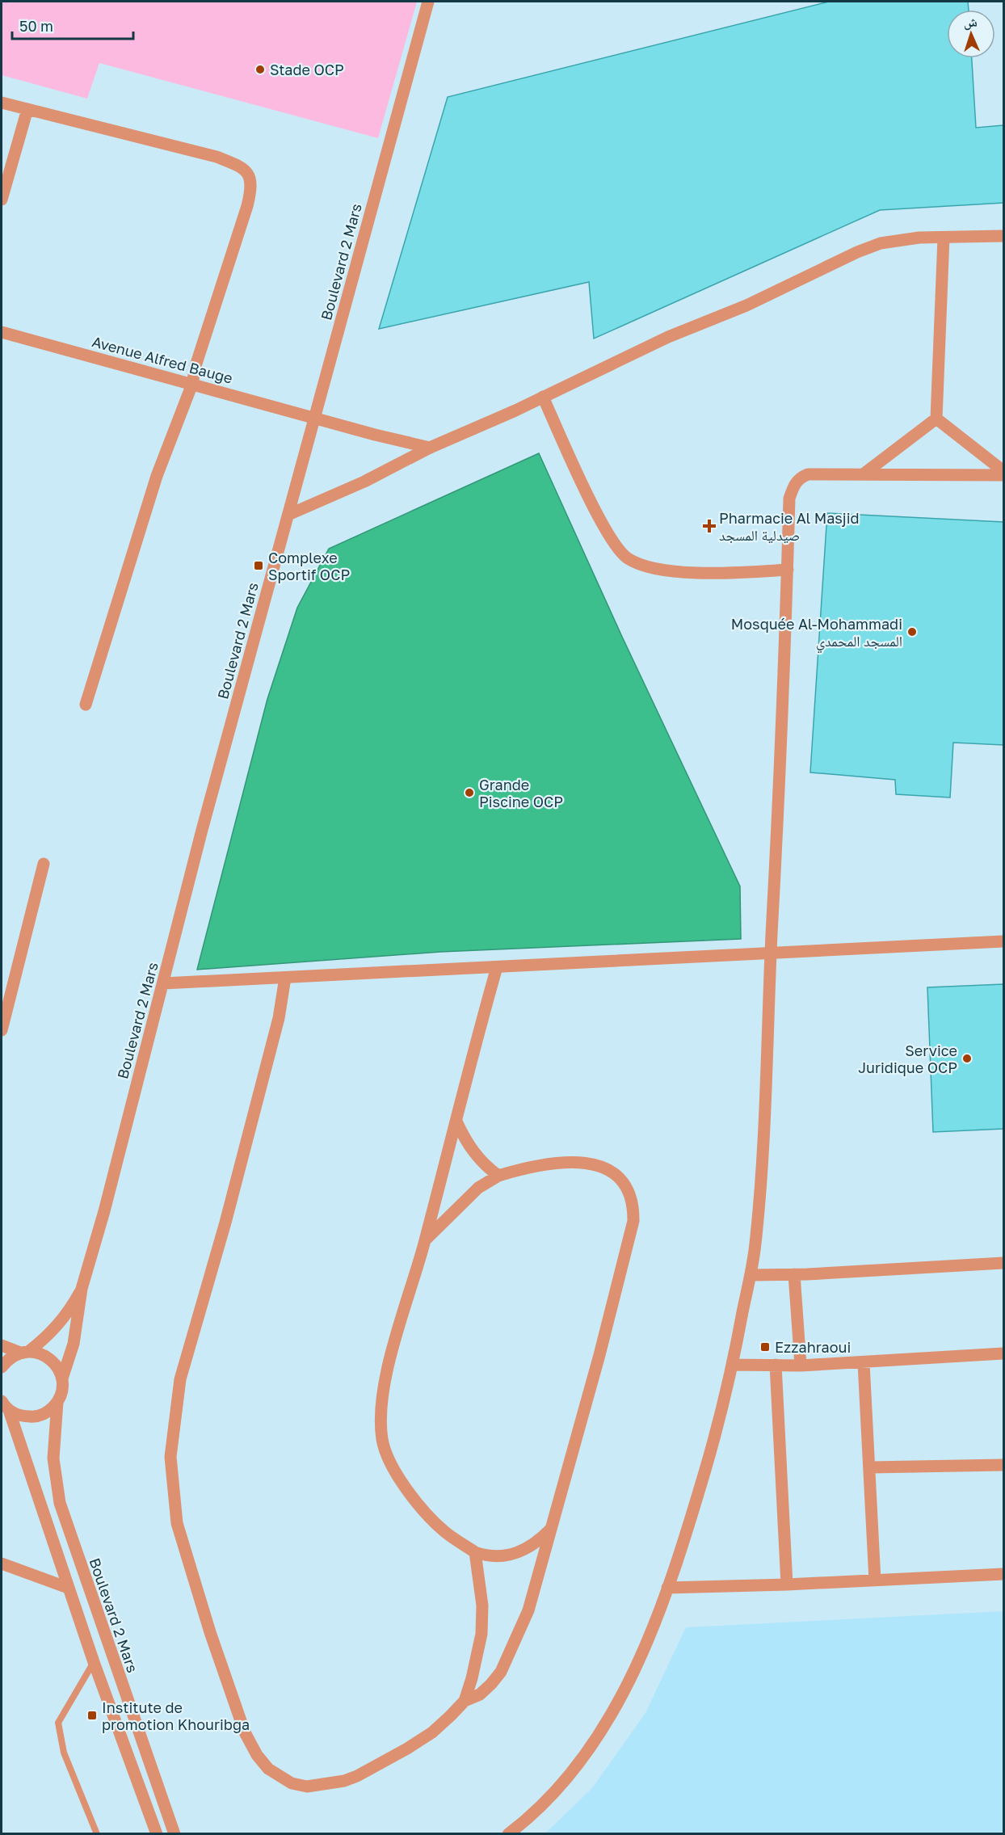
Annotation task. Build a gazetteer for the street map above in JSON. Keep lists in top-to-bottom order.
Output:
{
  "streets": {
    "street": ["Boulevard 2 Mars", "Avenue Alfred Bauge"]
  },
  "crossings": [
    ["Boulevard 2 Mars", "Avenue Alfred Bauge"]
  ],
  "places": {
    "other": [
      "Stade OCP",
      "Mosquée Al-Mohammadi المسجد المحمدي",
      "Grande Piscine OCP",
      "Service Juridique OCP"
    ],
    "health": ["Pharmacie Al Masjid صيدلية المسجد"],
    "transit": ["Complexe Sportif OCP", "Ezzahraoui", "Institute de promotion Khouribga"]
  },
  "scale_bar": "50 m",
  "north": "top"
}
